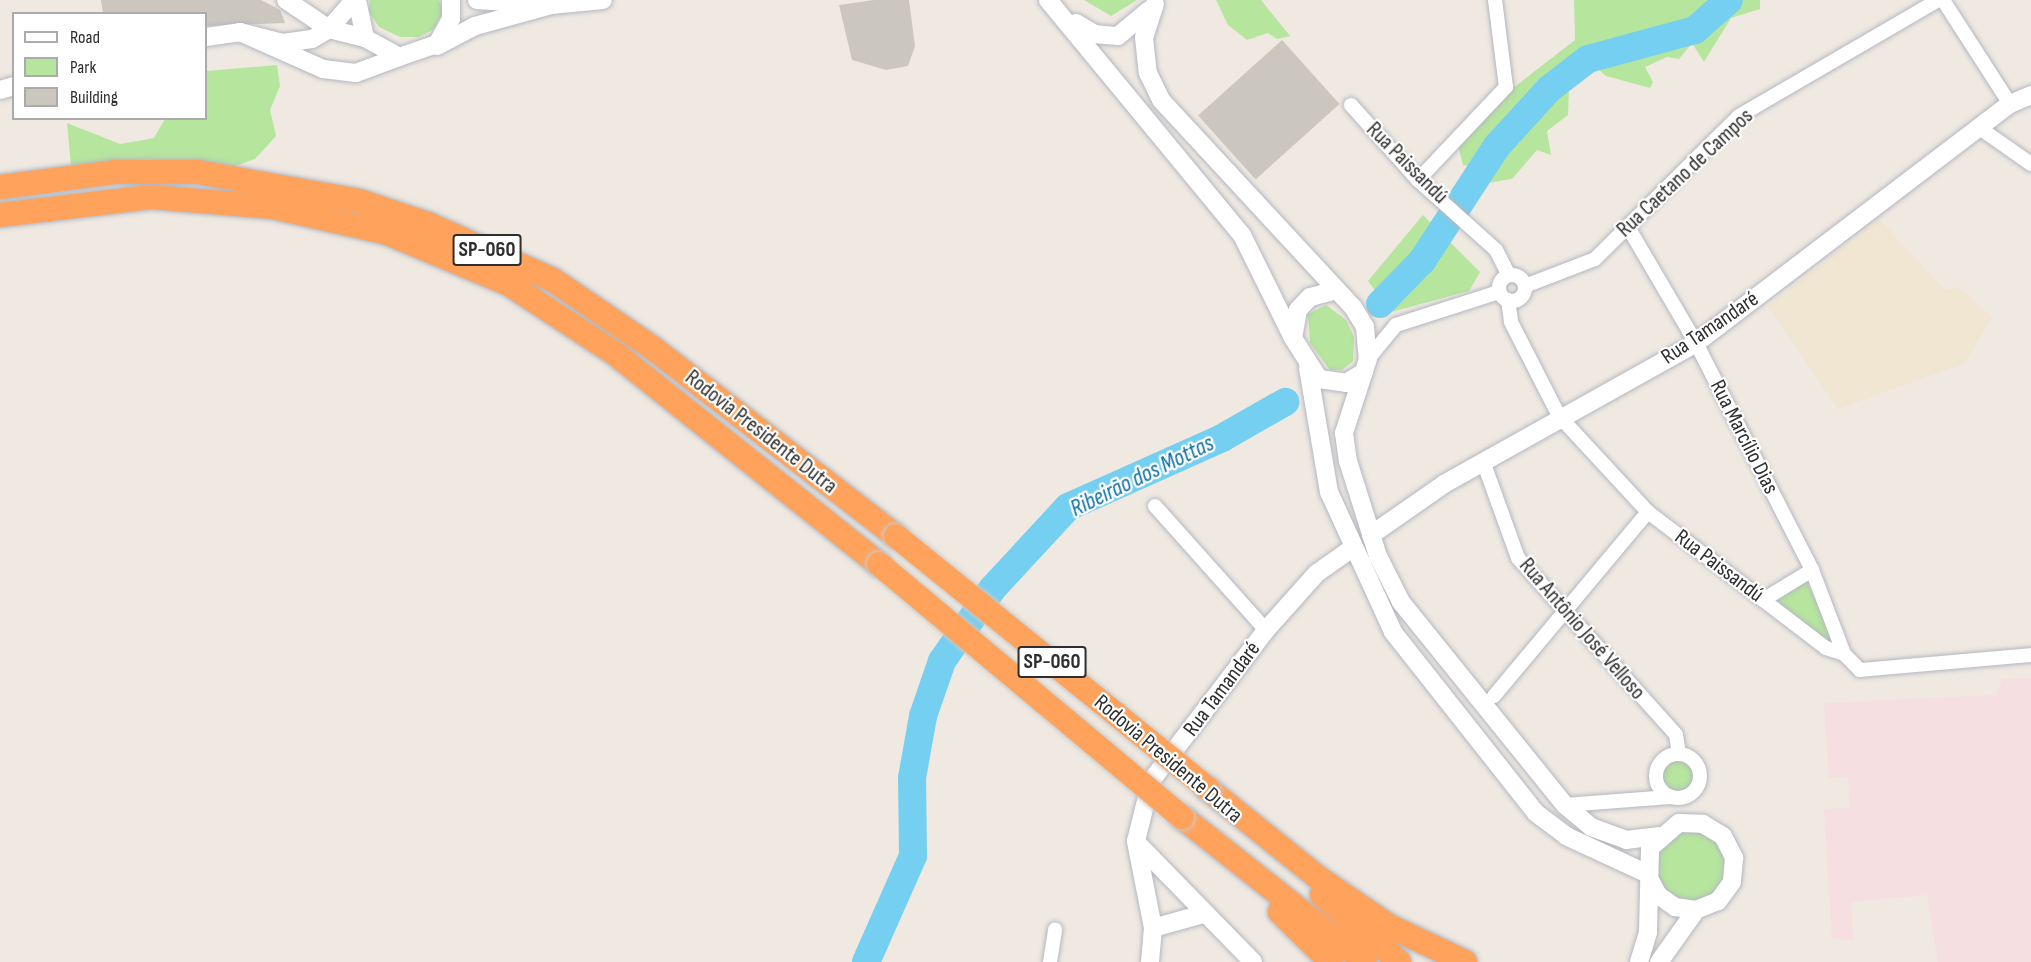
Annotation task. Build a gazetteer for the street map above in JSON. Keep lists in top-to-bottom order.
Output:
{
  "streets": {
    "highway": ["SP-060", "Rodovia Presidente Dutra"],
    "main road": ["Rua Tamandaré"],
    "street": [
      "Rua Paissandú",
      "Rua Caetano de Campos",
      "Rua Marcílio Dias",
      "Rua Antônio José Velloso"
    ]
  },
  "crossings": [
    ["Rua Paissandú", "Rua Caetano de Campos"],
    ["Rua Paissandú", "Rua Tamandaré"],
    ["Rua Paissandú", "Rua Marcílio Dias"],
    ["Rua Caetano de Campos", "Rua Marcílio Dias"],
    ["Rua Tamandaré", "Rua Marcílio Dias"],
    ["Rua Tamandaré", "Rua Antônio José Velloso"]
  ],
  "water": ["Ribeirão dos Mottas"],
  "legend": ["Road", "Park", "Building"]
}
